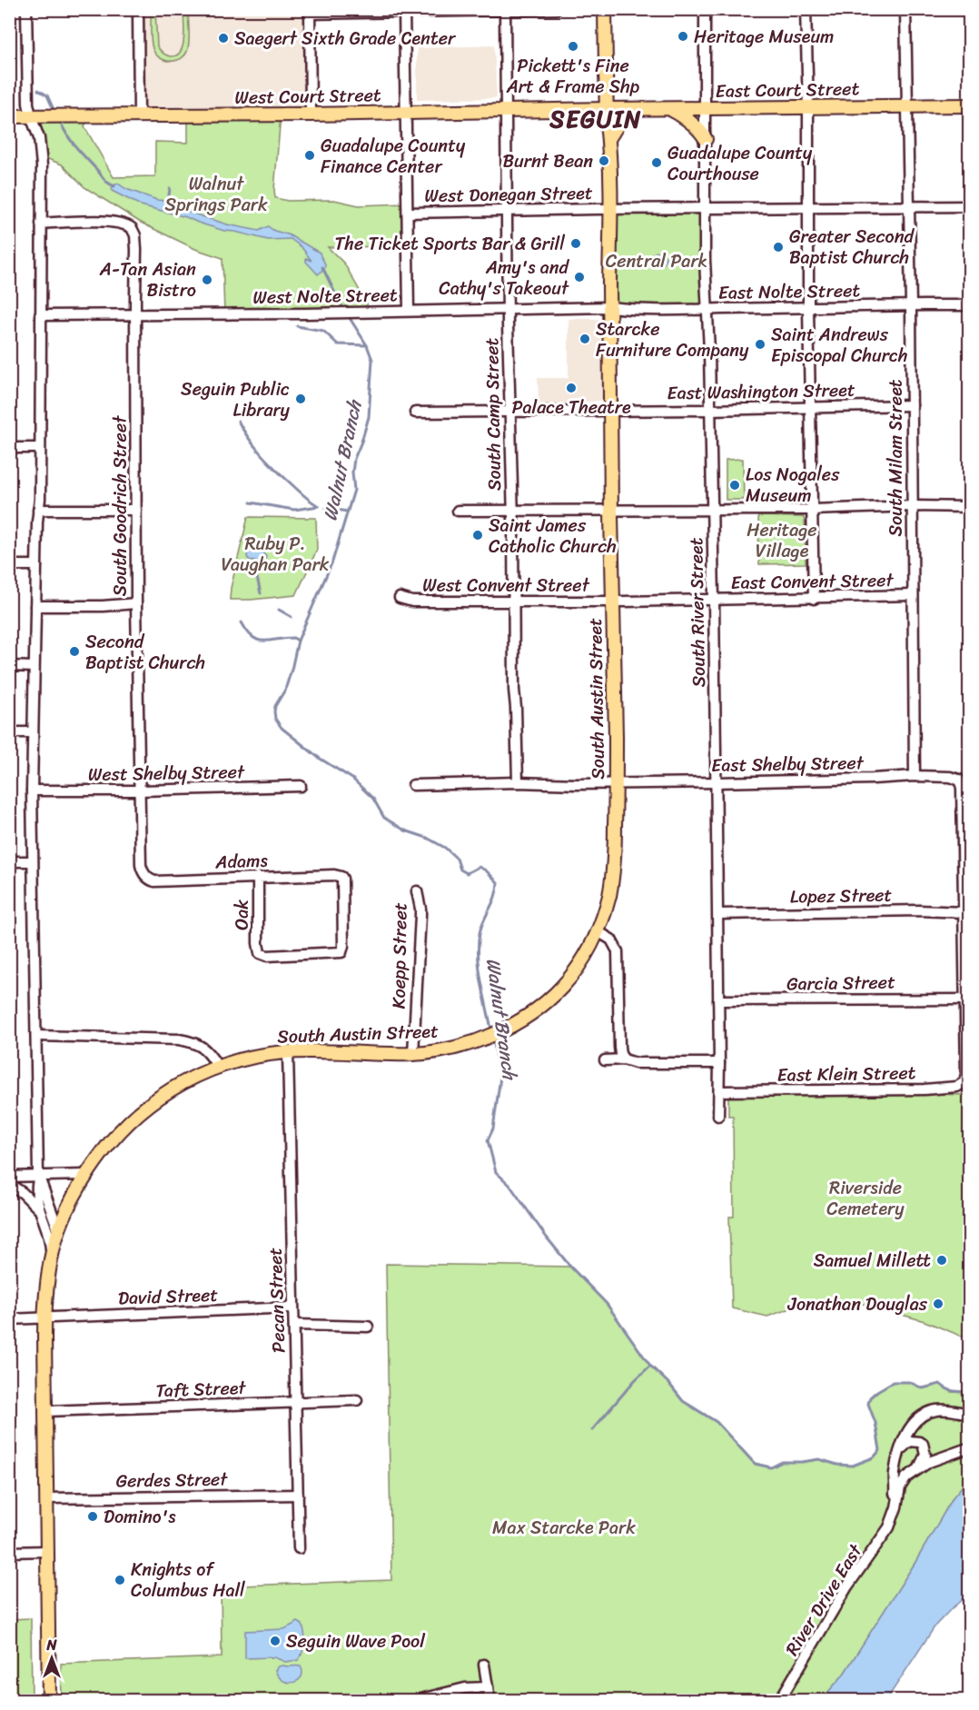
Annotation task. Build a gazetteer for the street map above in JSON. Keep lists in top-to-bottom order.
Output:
{
  "streets": {
    "main road": ["East Court Street", "West Court Street", "South Austin Street"],
    "street": [
      "West Donegan Street",
      "East Nolte Street",
      "West Nolte Street",
      "East Washington Street",
      "South Camp Street",
      "South Milam Street",
      "South Goodrich Street",
      "East Convent Street",
      "West Convent Street",
      "South River Street",
      "East Shelby Street",
      "West Shelby Street",
      "Adams",
      "Lopez Street",
      "Oak",
      "Koepp Street",
      "Garcia Street",
      "East Klein Street",
      "David Street",
      "Pecan Street",
      "Taft Street",
      "Gerdes Street",
      "River Drive East"
    ]
  },
  "crossings": [
    ["East Court Street", "West Court Street"],
    ["East Court Street", "West Donegan Street"],
    ["East Court Street", "South Milam Street"],
    ["East Court Street", "South River Street"],
    ["East Court Street", "South Austin Street"],
    ["West Court Street", "South Camp Street"],
    ["West Court Street", "South Austin Street"],
    ["West Donegan Street", "South Camp Street"],
    ["West Donegan Street", "South River Street"],
    ["West Donegan Street", "South Austin Street"],
    ["East Nolte Street", "West Nolte Street"],
    ["East Nolte Street", "South Milam Street"],
    ["East Nolte Street", "South River Street"],
    ["East Nolte Street", "South Austin Street"],
    ["West Nolte Street", "South Camp Street"],
    ["West Nolte Street", "South Goodrich Street"],
    ["West Nolte Street", "South Austin Street"],
    ["East Washington Street", "South Camp Street"],
    ["East Washington Street", "South Milam Street"],
    ["East Washington Street", "South River Street"],
    ["East Washington Street", "South Austin Street"],
    ["South Camp Street", "West Convent Street"],
    ["South Milam Street", "East Convent Street"],
    ["South Milam Street", "East Shelby Street"],
    ["South Goodrich Street", "West Shelby Street"],
    ["South Goodrich Street", "Adams"],
    ["East Convent Street", "West Convent Street"],
    ["East Convent Street", "South River Street"],
    ["East Convent Street", "South Austin Street"],
    ["West Convent Street", "South Austin Street"],
    ["South River Street", "South Austin Street"],
    ["South River Street", "East Shelby Street"],
    ["South River Street", "Lopez Street"],
    ["South River Street", "Garcia Street"],
    ["South River Street", "East Klein Street"],
    ["South Austin Street", "East Shelby Street"],
    ["South Austin Street", "Koepp Street"],
    ["South Austin Street", "David Street"],
    ["South Austin Street", "Pecan Street"],
    ["South Austin Street", "Taft Street"],
    ["South Austin Street", "Gerdes Street"],
    ["East Shelby Street", "Lopez Street"],
    ["Adams", "Oak"],
    ["Garcia Street", "East Klein Street"],
    ["David Street", "Pecan Street"],
    ["Pecan Street", "Taft Street"],
    ["Pecan Street", "Gerdes Street"]
  ],
  "districts": ["SEGUIN"],
  "water": ["Walnut Branch"],
  "parks": [
    "Walnut Springs Park",
    "Central Park",
    "Heritage Village",
    "Ruby P. Vaughan Park",
    "Riverside Cemetery",
    "Max Starcke Park"
  ],
  "places": [
    "Heritage Museum",
    "Saegert Sixth Grade Center",
    "Pickett's Fine Art & Frame Shp",
    "Guadalupe County Finance Center",
    "Burnt Bean",
    "Guadalupe County Courthouse",
    "The Ticket Sports Bar & Grill",
    "Greater Second Baptist Church",
    "Amy's and Cathy's Takeout",
    "A-Tan Asian Bistro",
    "Starcke Furniture Company",
    "Saint Andrews Episcopal Church",
    "Palace Theatre",
    "Seguin Public Library",
    "Los Nogales Museum",
    "Saint James Catholic Church",
    "Second Baptist Church",
    "Samuel Millett",
    "Jonathan Douglas",
    "Domino's",
    "Knights of Columbus Hall",
    "Seguin Wave Pool"
  ],
  "north": "top"
}
